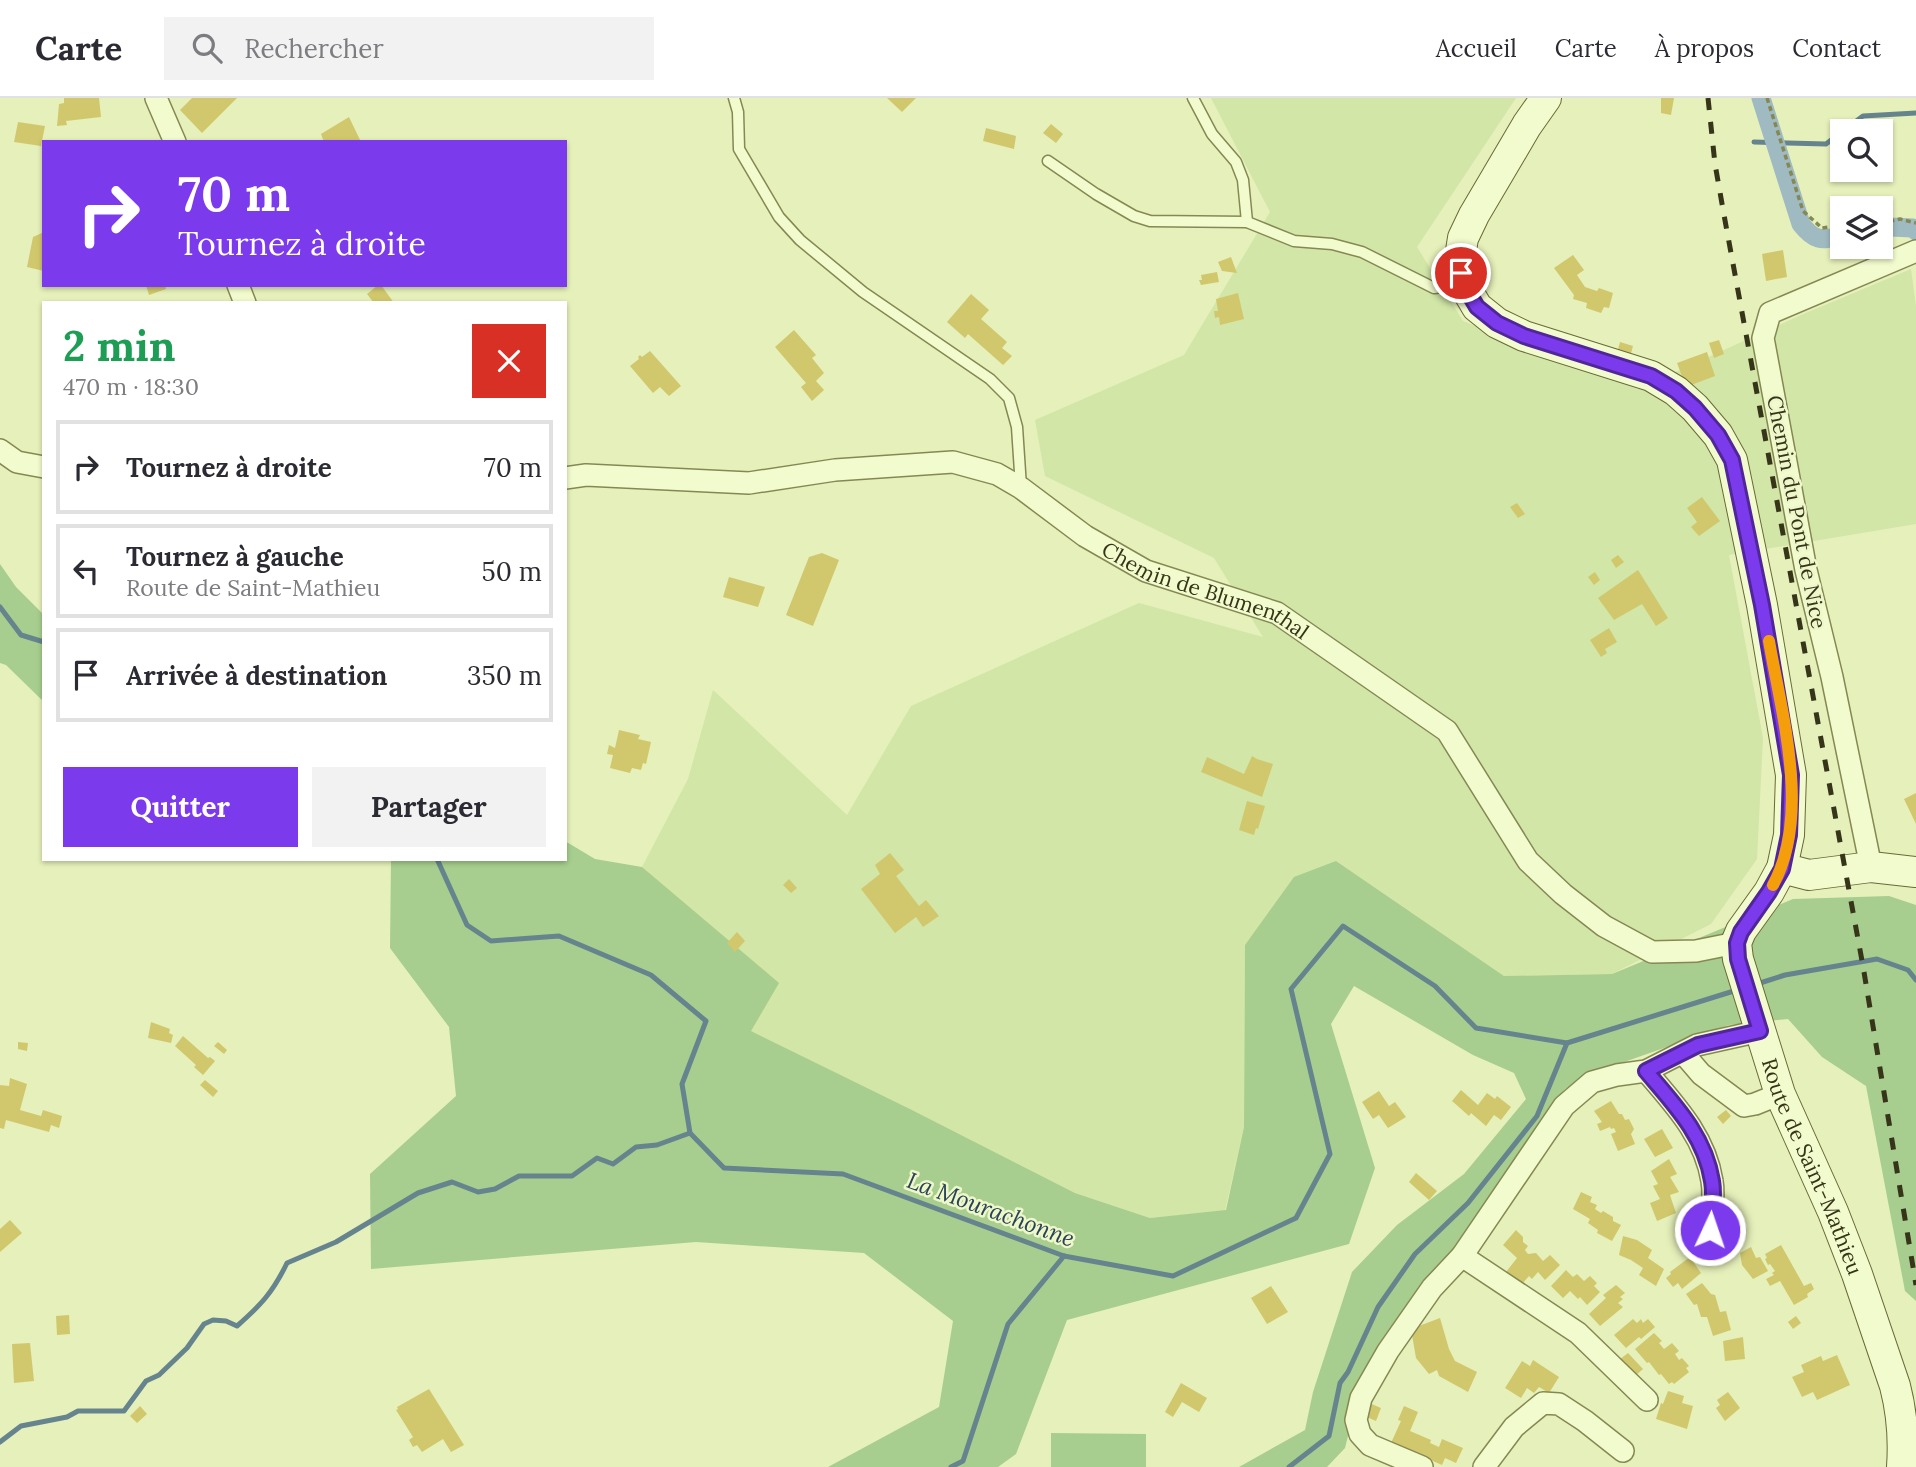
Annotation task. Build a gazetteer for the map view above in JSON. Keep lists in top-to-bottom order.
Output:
{
  "streets": {
    "street": ["Chemin du Pont de Nice", "Chemin de Blumenthal", "Route de Saint-Mathieu"]
  },
  "crossings": [
    ["Chemin de Blumenthal", "Route de Saint-Mathieu"]
  ],
  "water": ["La Mourachonne"],
  "page": {
    "header": "Carte",
    "search": "Rechercher",
    "nav": [
      "Accueil",
      "Carte",
      "À propos",
      "Contact"
    ],
    "turn": ["70 m", "Tournez à droite"],
    "heading": ["2 min", "470 m · 18:30"],
    "list": [
      {
        "name": "Tournez à droite",
        "value": "70 m"
      },
      {
        "name": "Tournez à gauche",
        "note": "Route de Saint-Mathieu",
        "value": "50 m"
      },
      {
        "name": "Arrivée à destination",
        "value": "350 m"
      }
    ],
    "buttons": ["Quitter", "Partager"]
  }
}
